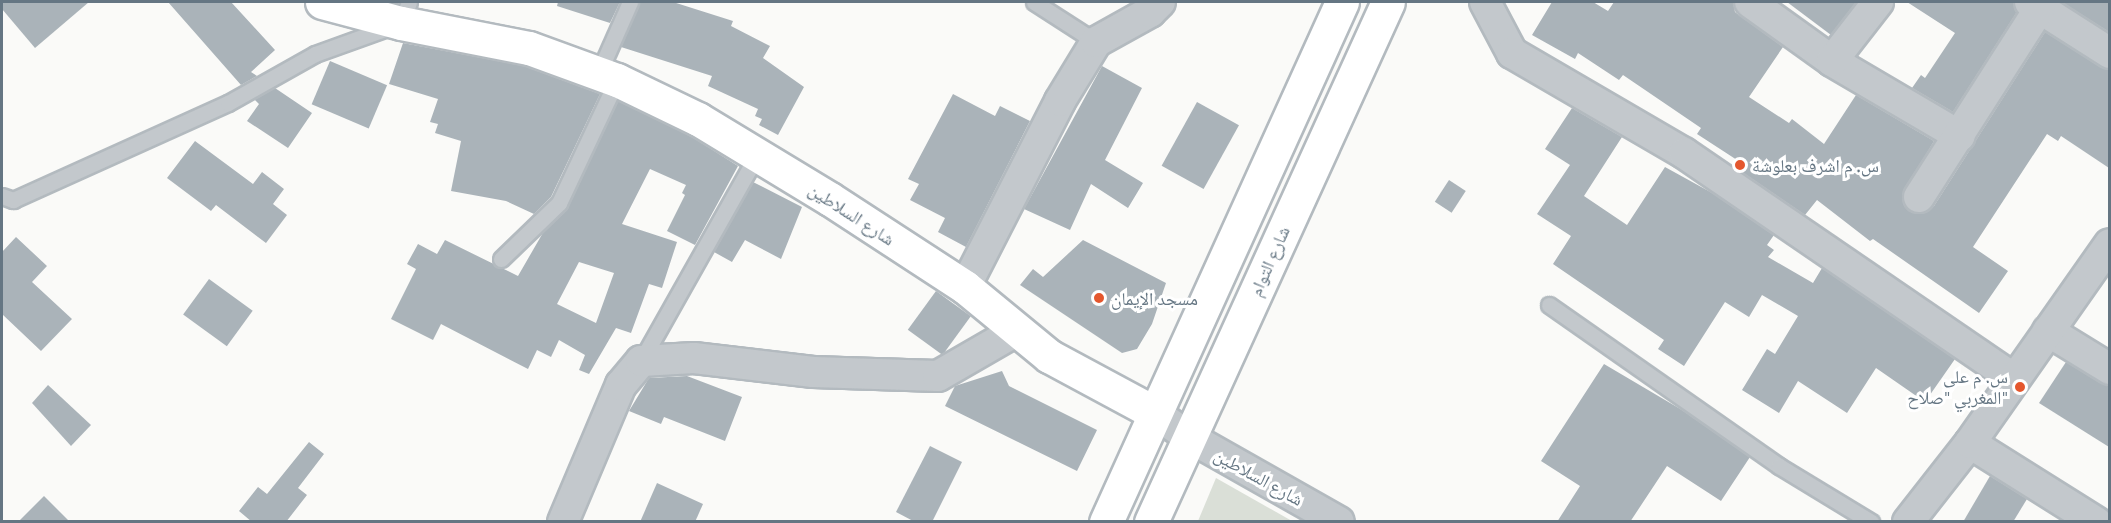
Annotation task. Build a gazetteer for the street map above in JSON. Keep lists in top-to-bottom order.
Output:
{
  "streets": {
    "main road": ["شارع السلاطين", "شارع التوام"]
  },
  "crossings": [
    ["شارع السلاطين", "شارع التوام"]
  ],
  "places": ["س. م اشرف بعلوشة", "مسجد الإيمان", "س. م علي المغربي \"صلاح\""]
}
